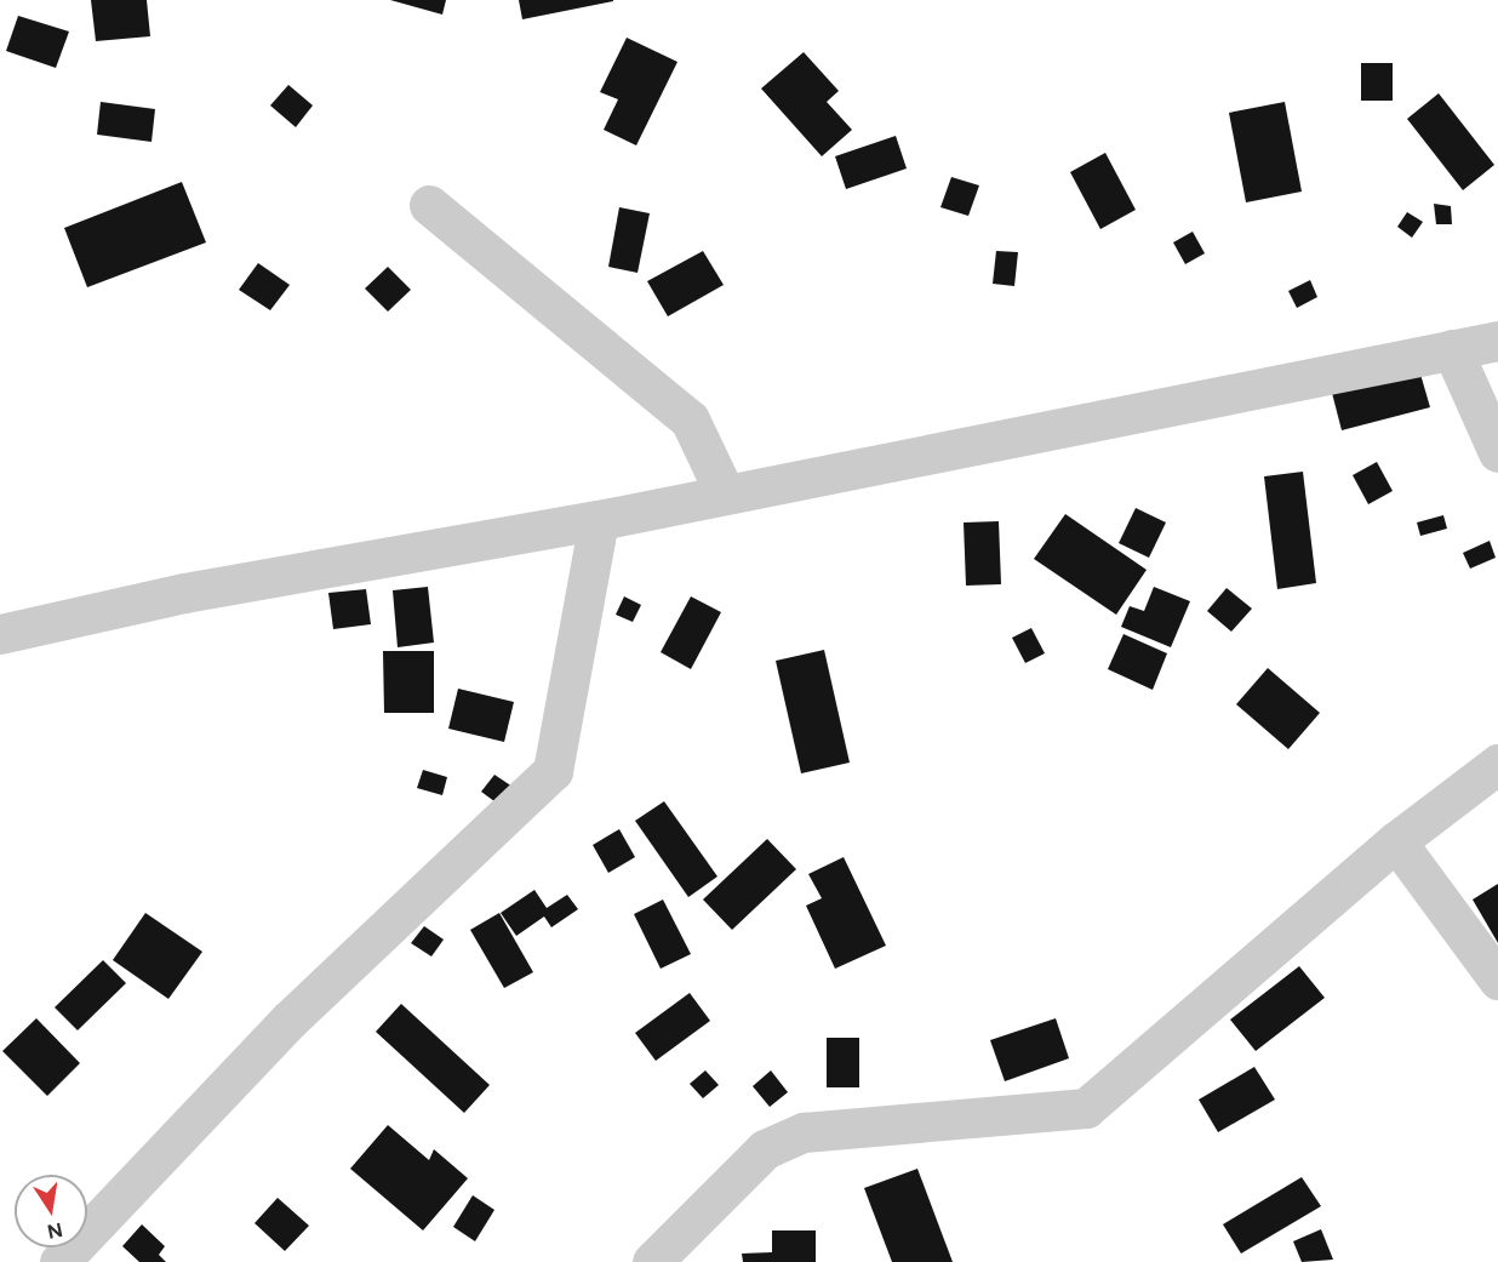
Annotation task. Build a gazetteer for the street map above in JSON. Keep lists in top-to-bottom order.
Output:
{
  "north": "bottom"
}
